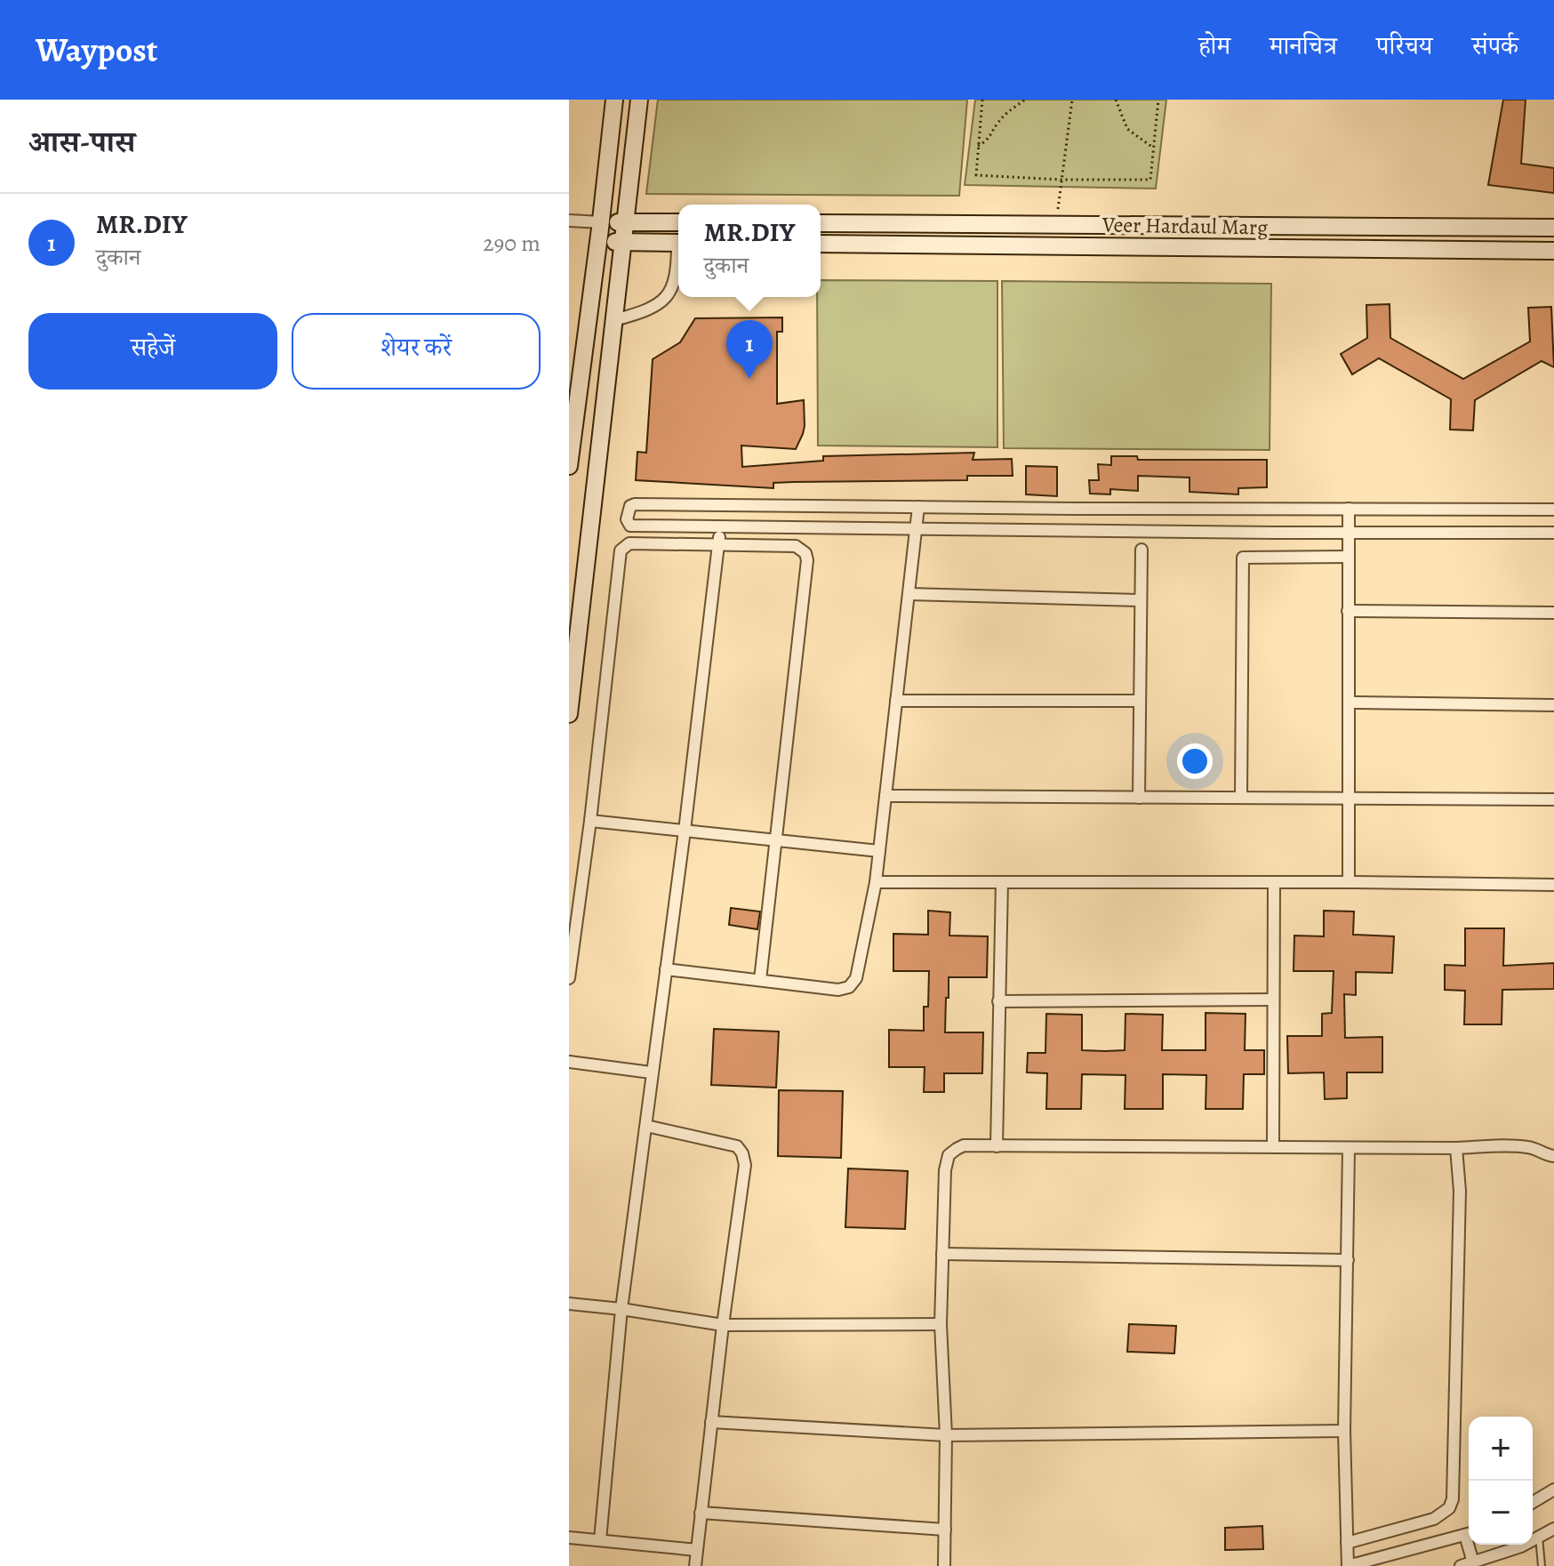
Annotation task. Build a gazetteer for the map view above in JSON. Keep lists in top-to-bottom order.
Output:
{
  "streets": {
    "street": ["Veer Hardaul Marg"]
  },
  "page": {
    "header": "Waypost",
    "nav": [
      "होम",
      "मानचित्र",
      "परिचय",
      "संपर्क"
    ],
    "heading": "आस-पास",
    "list": [
      {
        "mark": "1",
        "name": "MR.DIY",
        "note": "दुकान",
        "value": "290 m"
      }
    ],
    "popup": ["MR.DIY", "दुकान"],
    "buttons": ["सहेजें", "शेयर करें"],
    "pins": "1",
    "map_buttons": ["+", "−"]
  }
}
